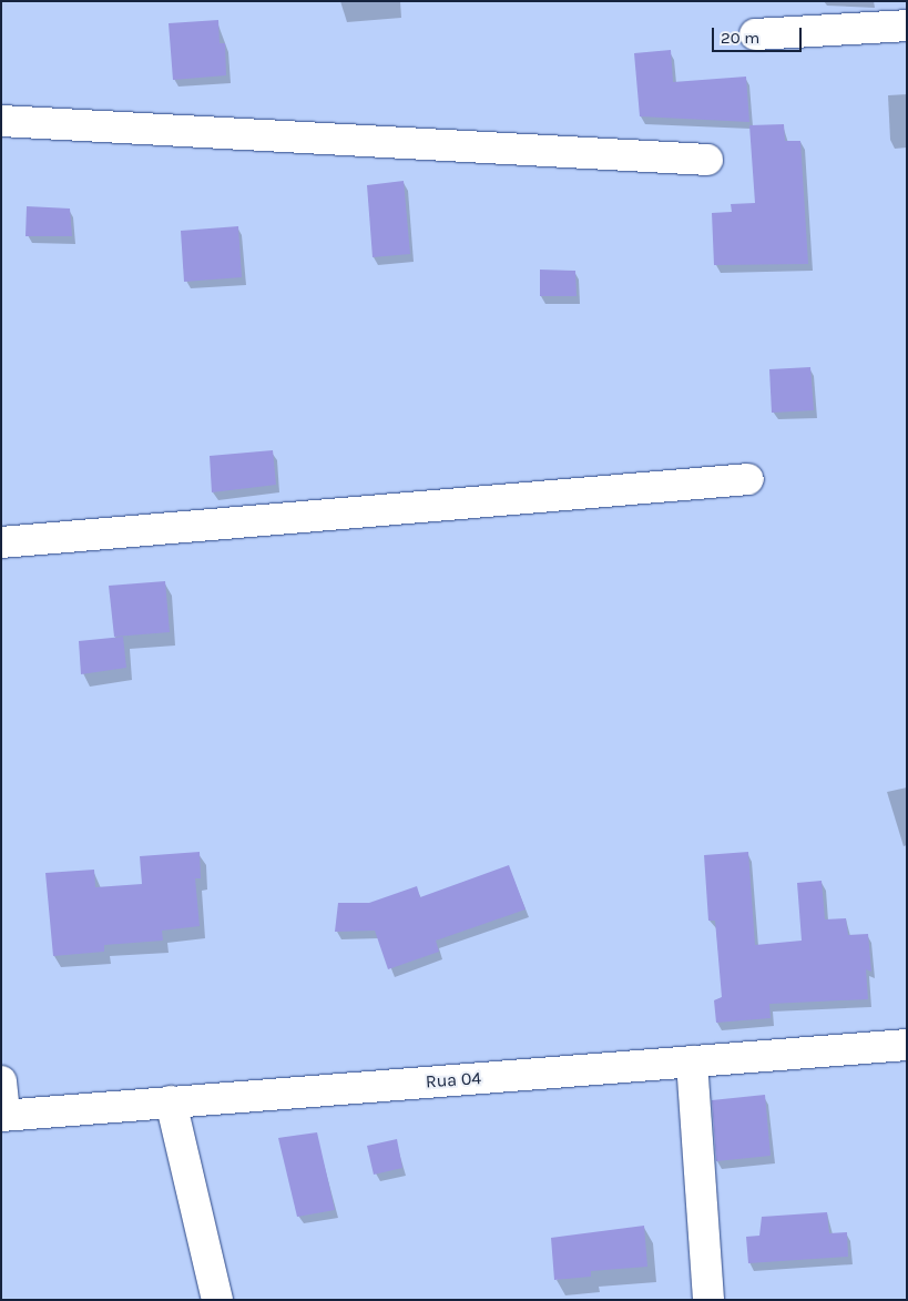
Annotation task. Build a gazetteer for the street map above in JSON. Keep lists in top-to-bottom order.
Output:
{
  "streets": {
    "street": ["Rua 04"]
  },
  "scale_bar": "20 m"
}
